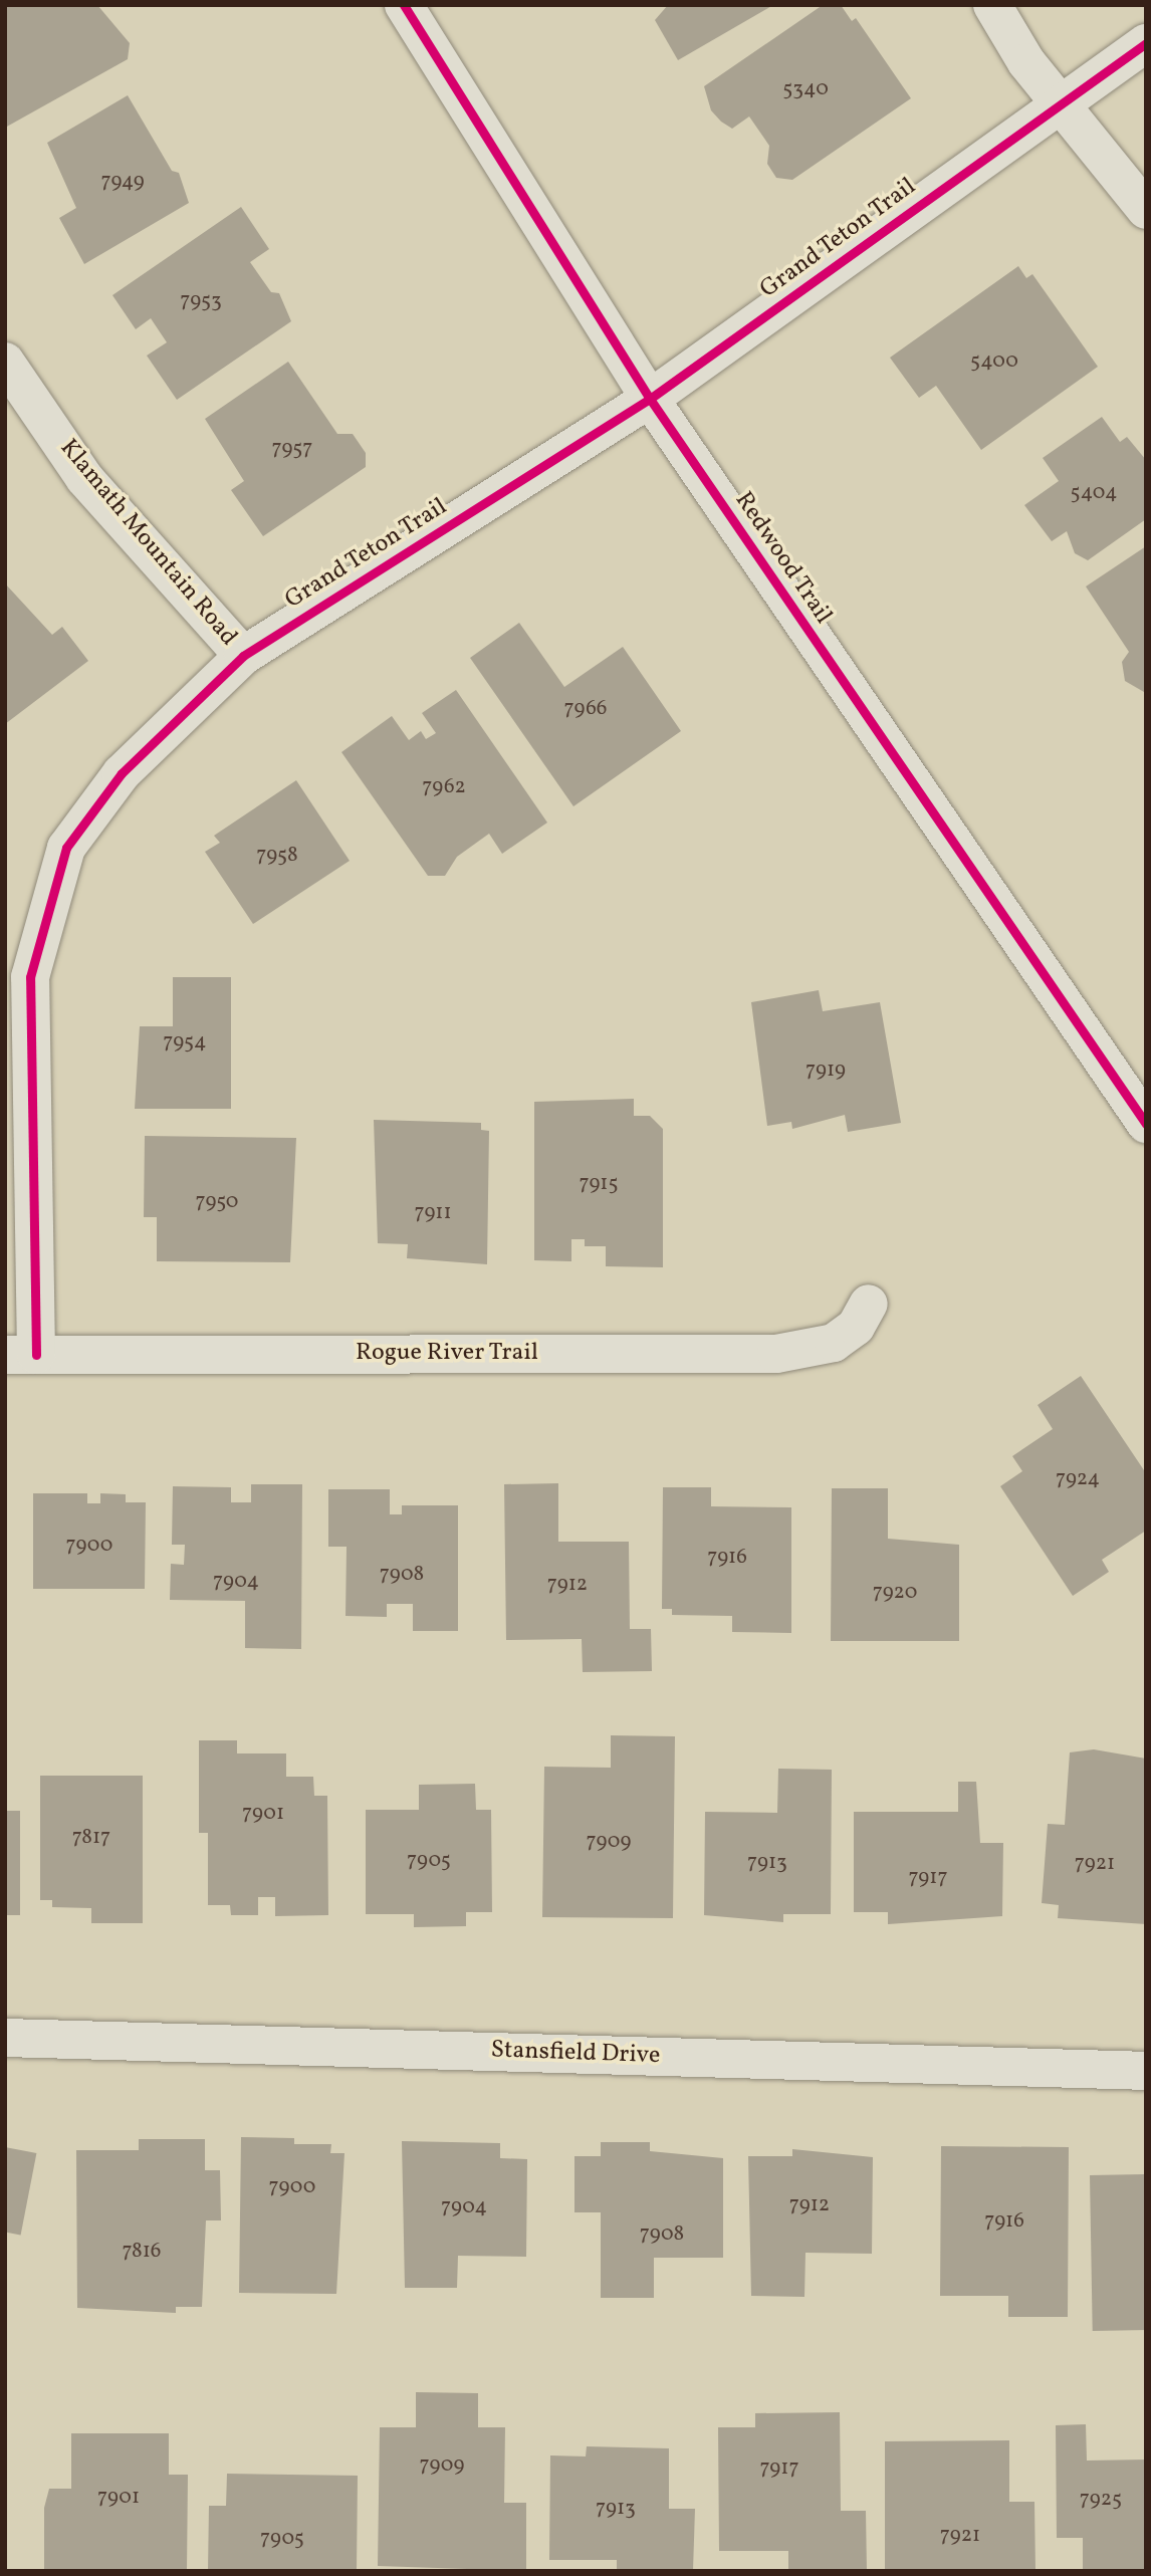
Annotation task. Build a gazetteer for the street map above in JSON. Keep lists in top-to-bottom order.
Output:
{
  "streets": {
    "street": [
      "Grand Teton Trail",
      "Klamath Mountain Road",
      "Redwood Trail",
      "Rogue River Trail",
      "Stansfield Drive"
    ]
  },
  "crossings": [
    ["Grand Teton Trail", "Klamath Mountain Road"],
    ["Grand Teton Trail", "Redwood Trail"],
    ["Grand Teton Trail", "Rogue River Trail"]
  ],
  "house_numbers": [
    "5340",
    "7949",
    "7953",
    "5400",
    "7957",
    "5404",
    "7966",
    "7962",
    "7958",
    "7954",
    "7919",
    "7915",
    "7950",
    "7911",
    "7924",
    "7900",
    "7916",
    "7908",
    "7904",
    "7912",
    "7920",
    "7901",
    "7817",
    "7909",
    "7905",
    "7913",
    "7921",
    "7917",
    "7900",
    "7912",
    "7904",
    "7916",
    "7908",
    "7816",
    "7909",
    "7917",
    "7901",
    "7925",
    "7913",
    "7921",
    "7905"
  ]
}
